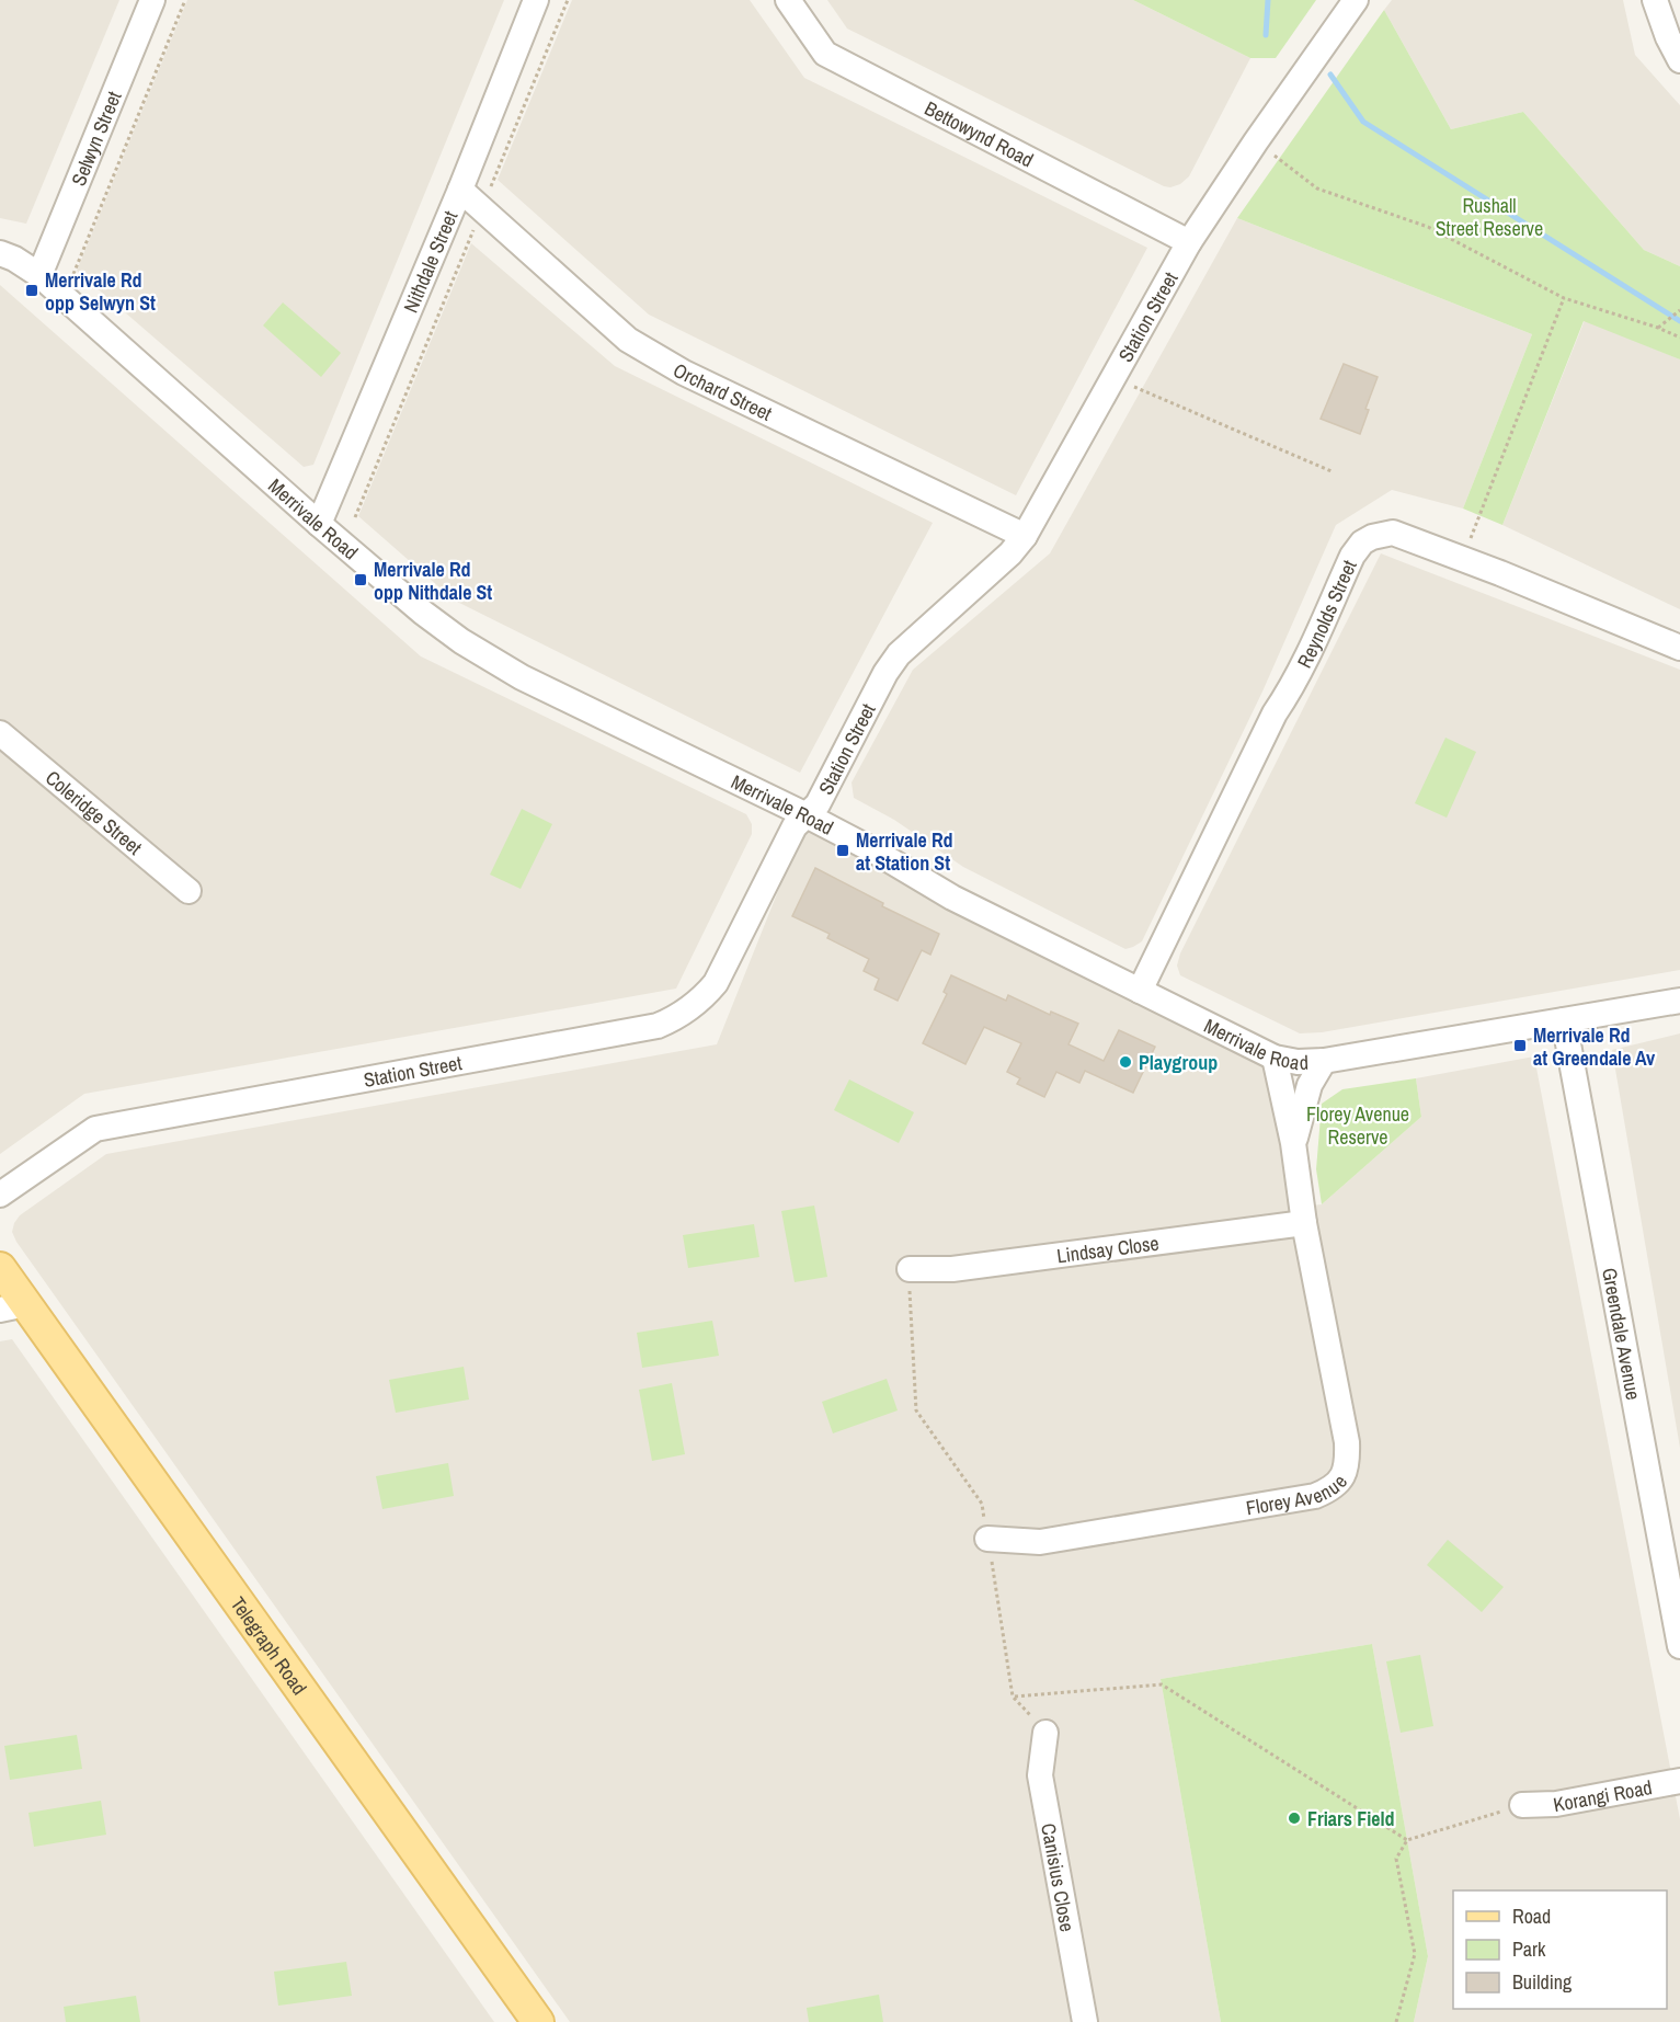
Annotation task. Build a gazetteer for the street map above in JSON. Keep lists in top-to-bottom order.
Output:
{
  "streets": {
    "main road": ["Telegraph Road"],
    "street": [
      "Bettowynd Road",
      "Selwyn Street",
      "Nithdale Street",
      "Station Street",
      "Orchard Street",
      "Merrivale Road",
      "Reynolds Street",
      "Coleridge Street",
      "Lindsay Close",
      "Greendale Avenue",
      "Florey Avenue",
      "Korangi Road",
      "Canisius Close"
    ]
  },
  "crossings": [
    ["Bettowynd Road", "Station Street"],
    ["Selwyn Street", "Merrivale Road"],
    ["Nithdale Street", "Orchard Street"],
    ["Nithdale Street", "Merrivale Road"],
    ["Station Street", "Orchard Street"],
    ["Station Street", "Merrivale Road"],
    ["Merrivale Road", "Reynolds Street"],
    ["Merrivale Road", "Greendale Avenue"],
    ["Merrivale Road", "Florey Avenue"],
    ["Lindsay Close", "Florey Avenue"]
  ],
  "parks": ["Rushall Street Reserve", "Florey Avenue Reserve"],
  "places": {
    "transit": [
      "Merrivale Rd opp Selwyn St",
      "Merrivale Rd opp Nithdale St",
      "Merrivale Rd at Station St",
      "Merrivale Rd at Greendale Av"
    ],
    "other": ["Playgroup", "Friars Field"]
  },
  "legend": ["Road", "Park", "Building"]
}
